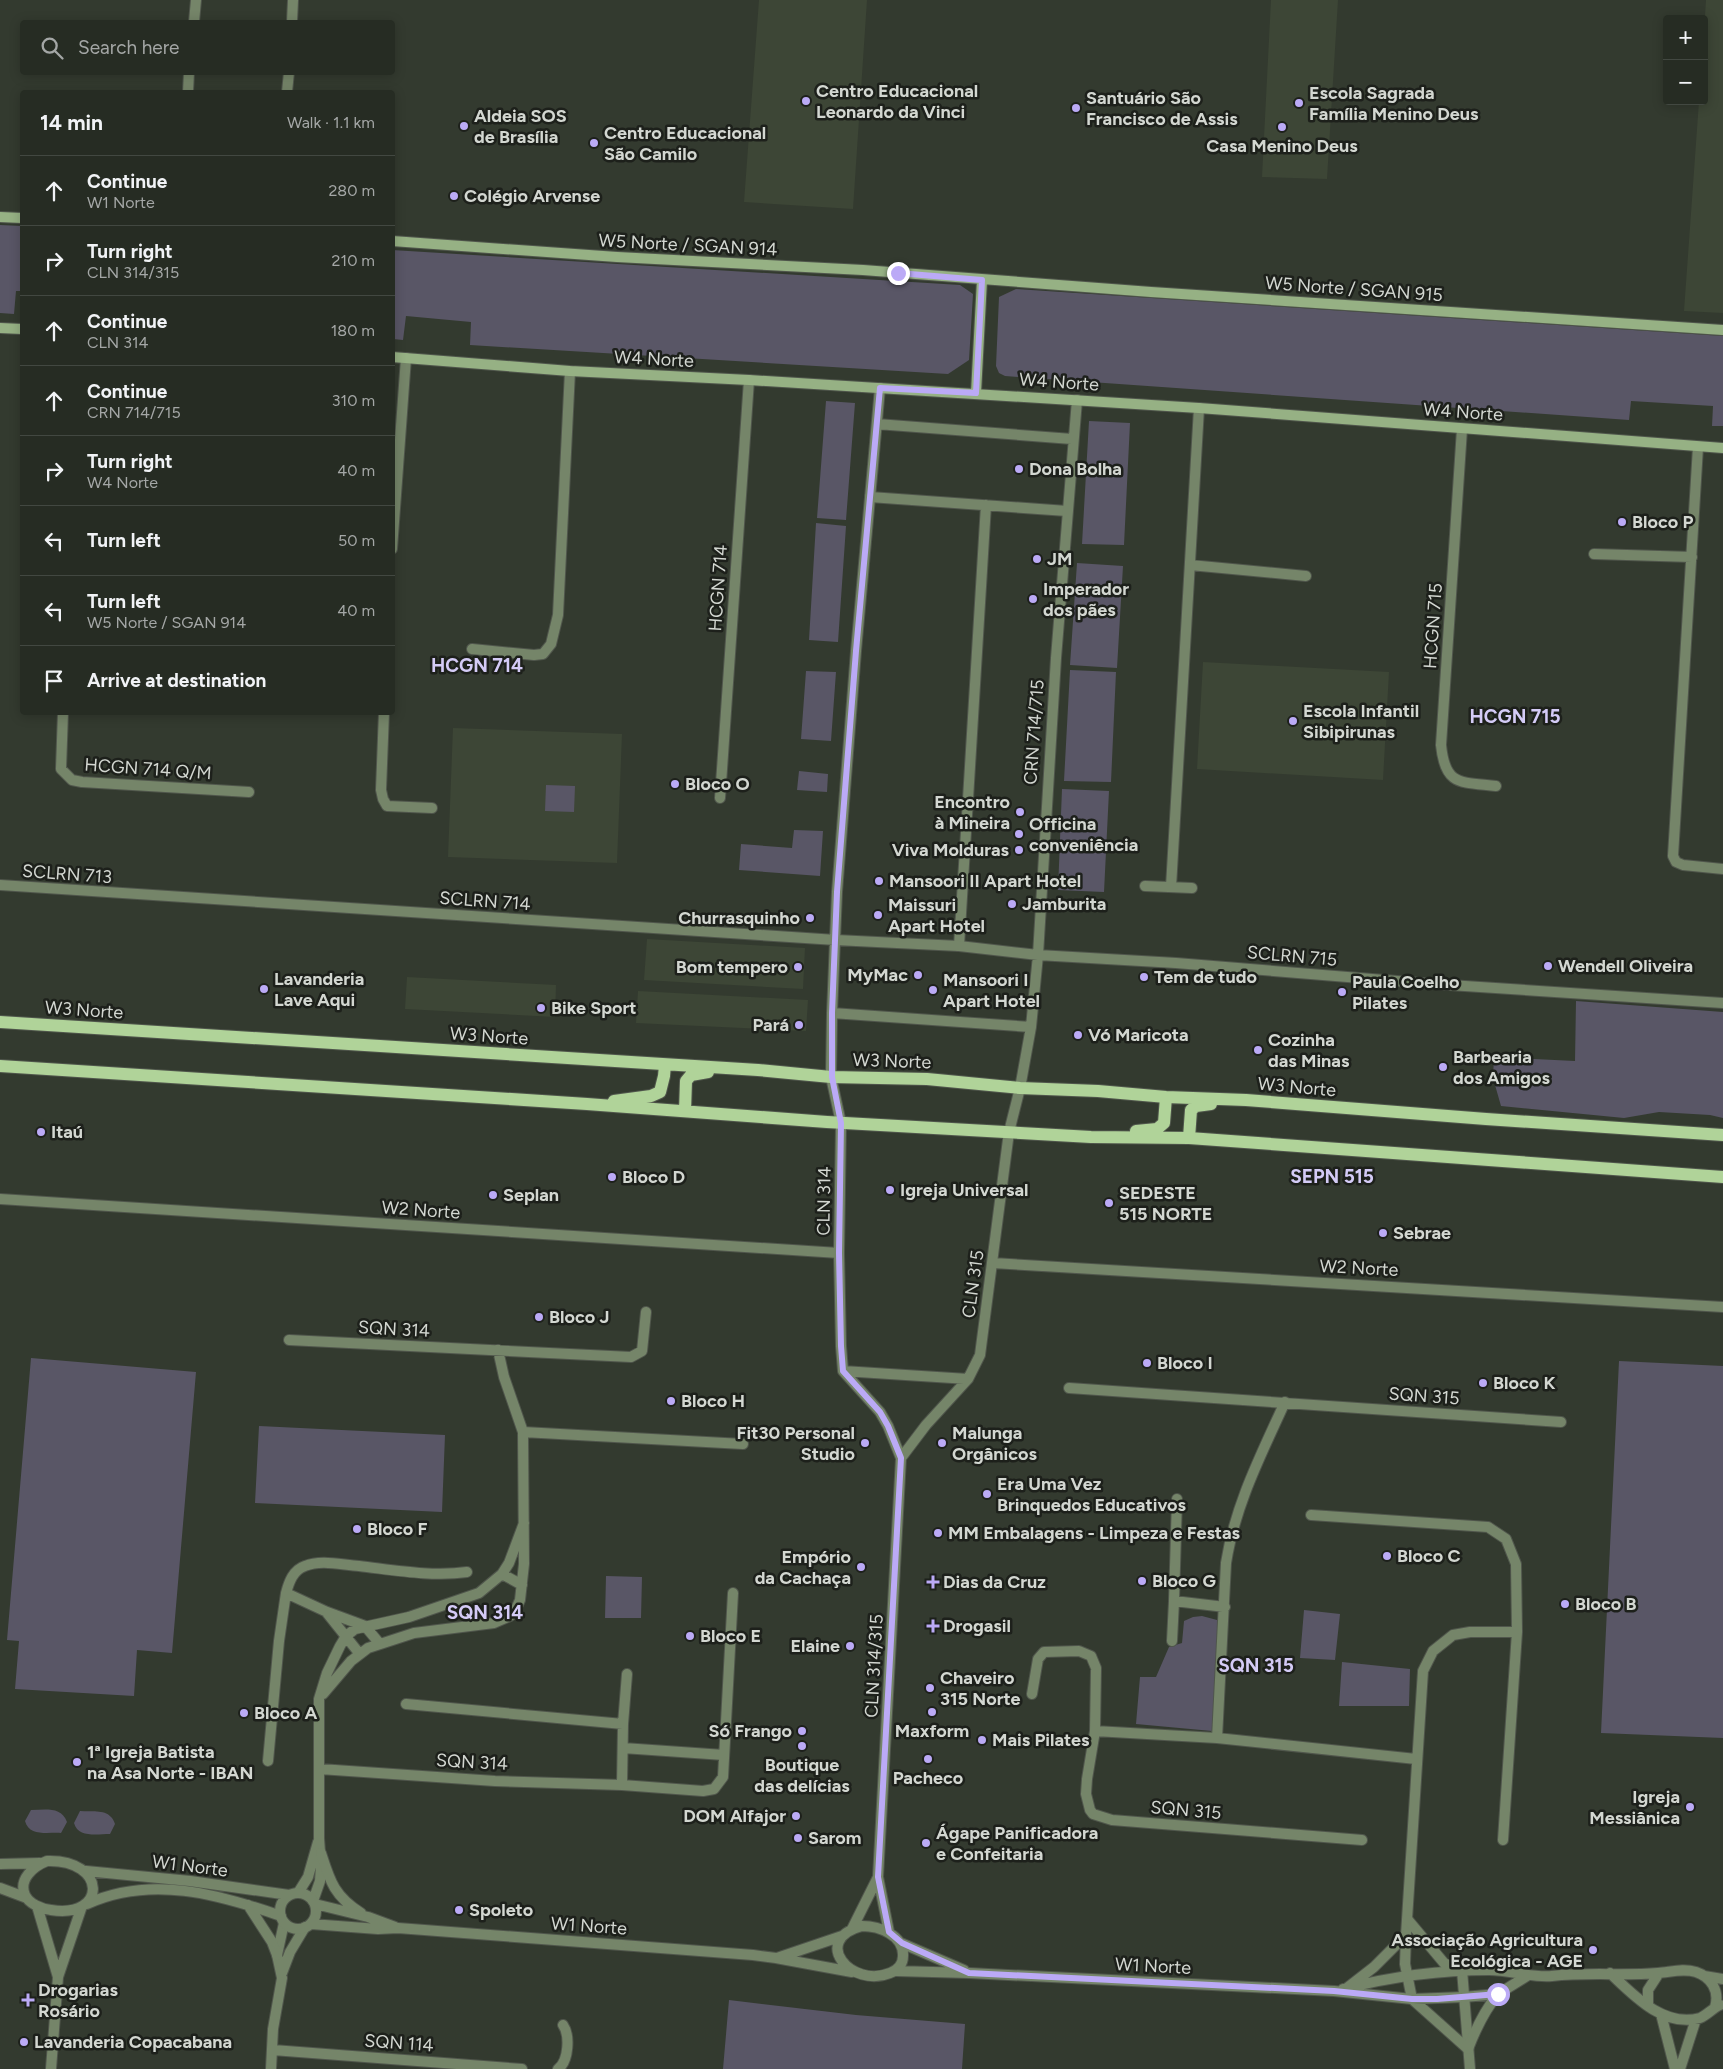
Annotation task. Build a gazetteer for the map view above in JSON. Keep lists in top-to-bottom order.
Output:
{
  "streets": {
    "main road": [
      "W5 Norte / SGAN 914",
      "W5 Norte / SGAN 915",
      "W4 Norte",
      "W3 Norte"
    ],
    "street": [
      "HCGN 714",
      "HCGN 715",
      "CRN 714/715",
      "HCGN 714 Q/M",
      "SCLRN 713",
      "SCLRN 714",
      "SCLRN 715",
      "CLN 314",
      "W2 Norte",
      "CLN 315",
      "SQN 314",
      "SQN 315",
      "CLN 314/315",
      "W1 Norte",
      "SQN 114"
    ]
  },
  "crossings": [
    ["W5 Norte / SGAN 914", "W5 Norte / SGAN 915"],
    ["W4 Norte", "HCGN 714"],
    ["W4 Norte", "HCGN 715"],
    ["W4 Norte", "CRN 714/715"],
    ["CRN 714/715", "SCLRN 715"],
    ["CRN 714/715", "W3 Norte"],
    ["CRN 714/715", "CLN 315"],
    ["SCLRN 713", "SCLRN 714"],
    ["W3 Norte", "CLN 314"],
    ["W3 Norte", "CLN 315"],
    ["CLN 314", "W2 Norte"],
    ["W2 Norte", "CLN 315"],
    ["CLN 315", "CLN 314/315"],
    ["CLN 314/315", "W1 Norte"]
  ],
  "districts": [
    "HCGN 714",
    "HCGN 715",
    "SEPN 515",
    "SQN 314",
    "SQN 315"
  ],
  "places": {
    "other": [
      "Centro Educacional Leonardo da Vinci",
      "Escola Sagrada Família Menino Deus",
      "Santuário São Francisco de Assis",
      "Aldeia SOS de Brasília",
      "Casa Menino Deus",
      "Centro Educacional São Camilo",
      "Colégio Arvense",
      "Dona Bolha",
      "Bloco P",
      "JM",
      "Imperador dos pães",
      "Escola Infantil Sibipirunas",
      "Bloco O",
      "Encontro à Mineira",
      "Officina conveniência",
      "Viva Molduras",
      "Mansoori II Apart Hotel",
      "Jamburita",
      "Maissuri Apart Hotel",
      "Churrasquinho",
      "Wendell Oliveira",
      "Bom tempero",
      "MyMac",
      "Tem de tudo",
      "Lavanderia Lave Aqui",
      "Mansoori I Apart Hotel",
      "Paula Coelho Pilates",
      "Bike Sport",
      "Pará",
      "Vó Maricota",
      "Cozinha das Minas",
      "Barbearia dos Amigos",
      "Itaú",
      "Bloco D",
      "Igreja Universal",
      "Seplan",
      "SEDESTE 515 NORTE",
      "Sebrae",
      "Bloco J",
      "Bloco I",
      "Bloco K",
      "Bloco H",
      "Fit30 Personal Studio",
      "Malunga Orgânicos",
      "Era Uma Vez Brinquedos Educativos",
      "Bloco F",
      "MM Embalagens - Limpeza e Festas",
      "Bloco C",
      "Empório da Cachaça",
      "Bloco G",
      "Bloco B",
      "Bloco E",
      "Elaine",
      "Chaveiro 315 Norte",
      "Maxform",
      "Bloco A",
      "Só Frango",
      "Mais Pilates",
      "Boutique das delícias",
      "Pacheco",
      "1ª Igreja Batista na Asa Norte - IBAN",
      "Igreja Messiânica",
      "DOM Alfajor",
      "Sarom",
      "Ágape Panificadora e Confeitaria",
      "Spoleto",
      "Associação Agricultura Ecológica - AGE",
      "Lavanderia Copacabana"
    ],
    "health": ["Dias da Cruz", "Drogasil", "Drogarias Rosário"]
  },
  "page": {
    "map_buttons": ["+", "−"],
    "search": "Search here",
    "heading": ["14 min", "Walk · 1.1 km"],
    "list": [
      ["Continue", "W1 Norte", "280 m"],
      ["Turn right", "CLN 314/315", "210 m"],
      ["Continue", "CLN 314", "180 m"],
      ["Continue", "CRN 714/715", "310 m"],
      ["Turn right", "W4 Norte", "40 m"],
      ["Turn left", "50 m"],
      ["Turn left", "W5 Norte / SGAN 914", "40 m"],
      "Arrive at destination"
    ]
  }
}
